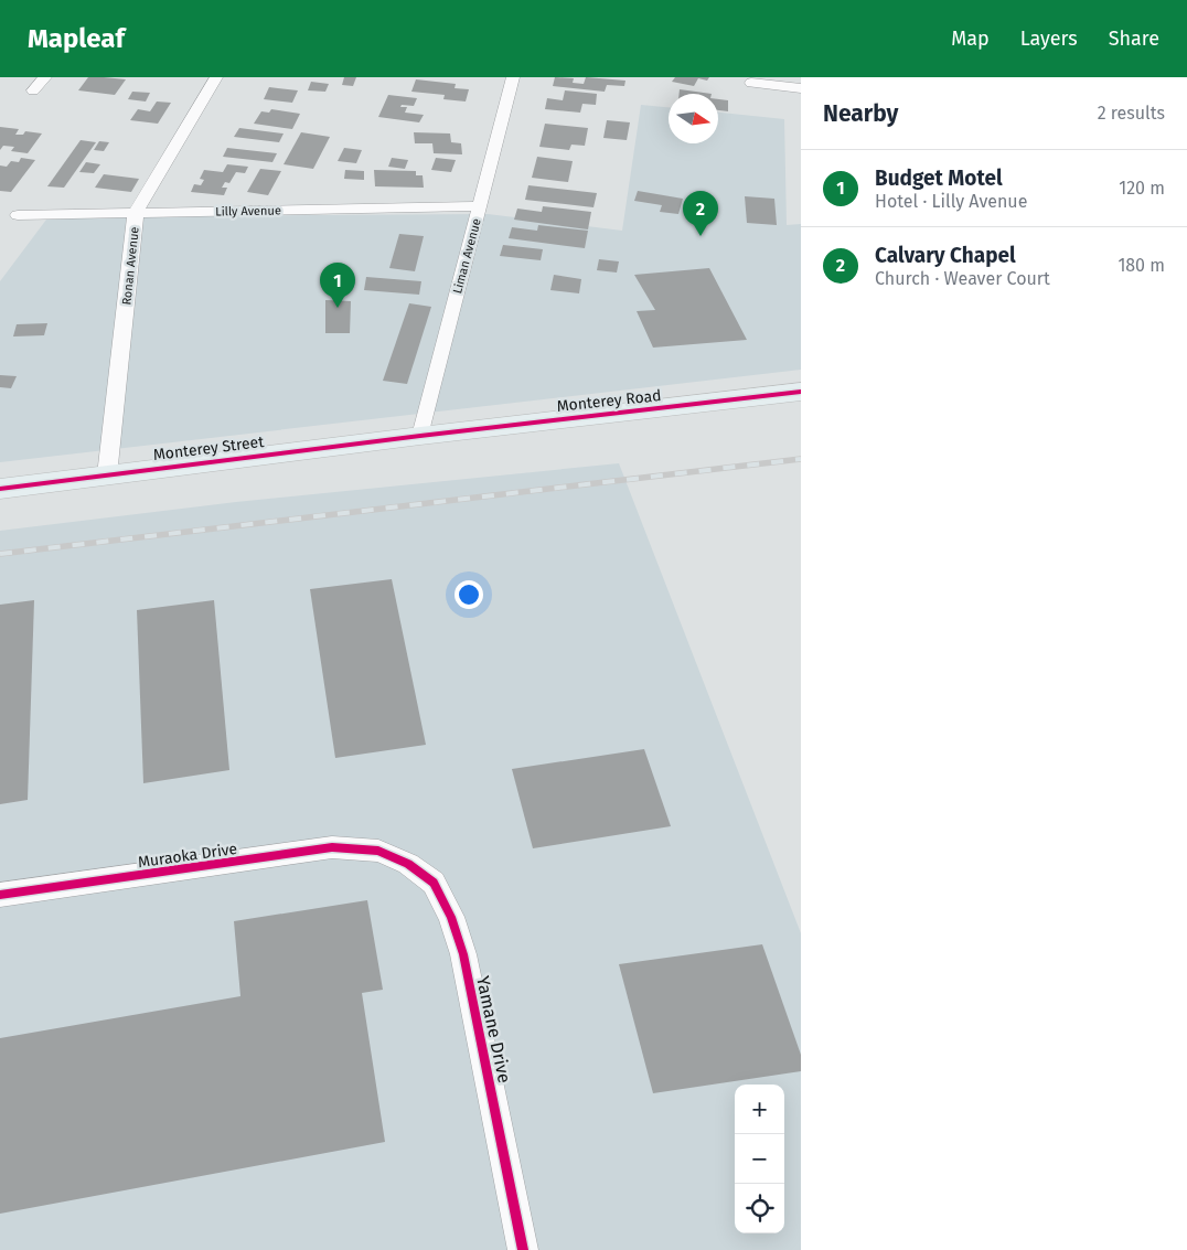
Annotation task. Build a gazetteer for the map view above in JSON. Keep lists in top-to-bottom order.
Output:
{
  "streets": {
    "main road": ["Monterey Road", "Monterey Street"],
    "street": [
      "Lilly Avenue",
      "Liman Avenue",
      "Ronan Avenue",
      "Muraoka Drive",
      "Yamane Drive"
    ]
  },
  "crossings": [
    ["Lilly Avenue", "Liman Avenue"],
    ["Lilly Avenue", "Ronan Avenue"],
    ["Liman Avenue", "Monterey Road"],
    ["Liman Avenue", "Monterey Street"],
    ["Ronan Avenue", "Monterey Street"],
    ["Monterey Road", "Monterey Street"],
    ["Muraoka Drive", "Yamane Drive"]
  ],
  "north": "right",
  "page": {
    "header": "Mapleaf",
    "nav": ["Map", "Layers", "Share"],
    "heading": ["Nearby", "2 results"],
    "list": [
      {
        "mark": "1",
        "name": "Budget Motel",
        "note": "Hotel · Lilly Avenue",
        "value": "120 m"
      },
      {
        "mark": "2",
        "name": "Calvary Chapel",
        "note": "Church · Weaver Court",
        "value": "180 m"
      }
    ],
    "pins": ["2", "1"],
    "map_buttons": ["+", "−"]
  }
}
